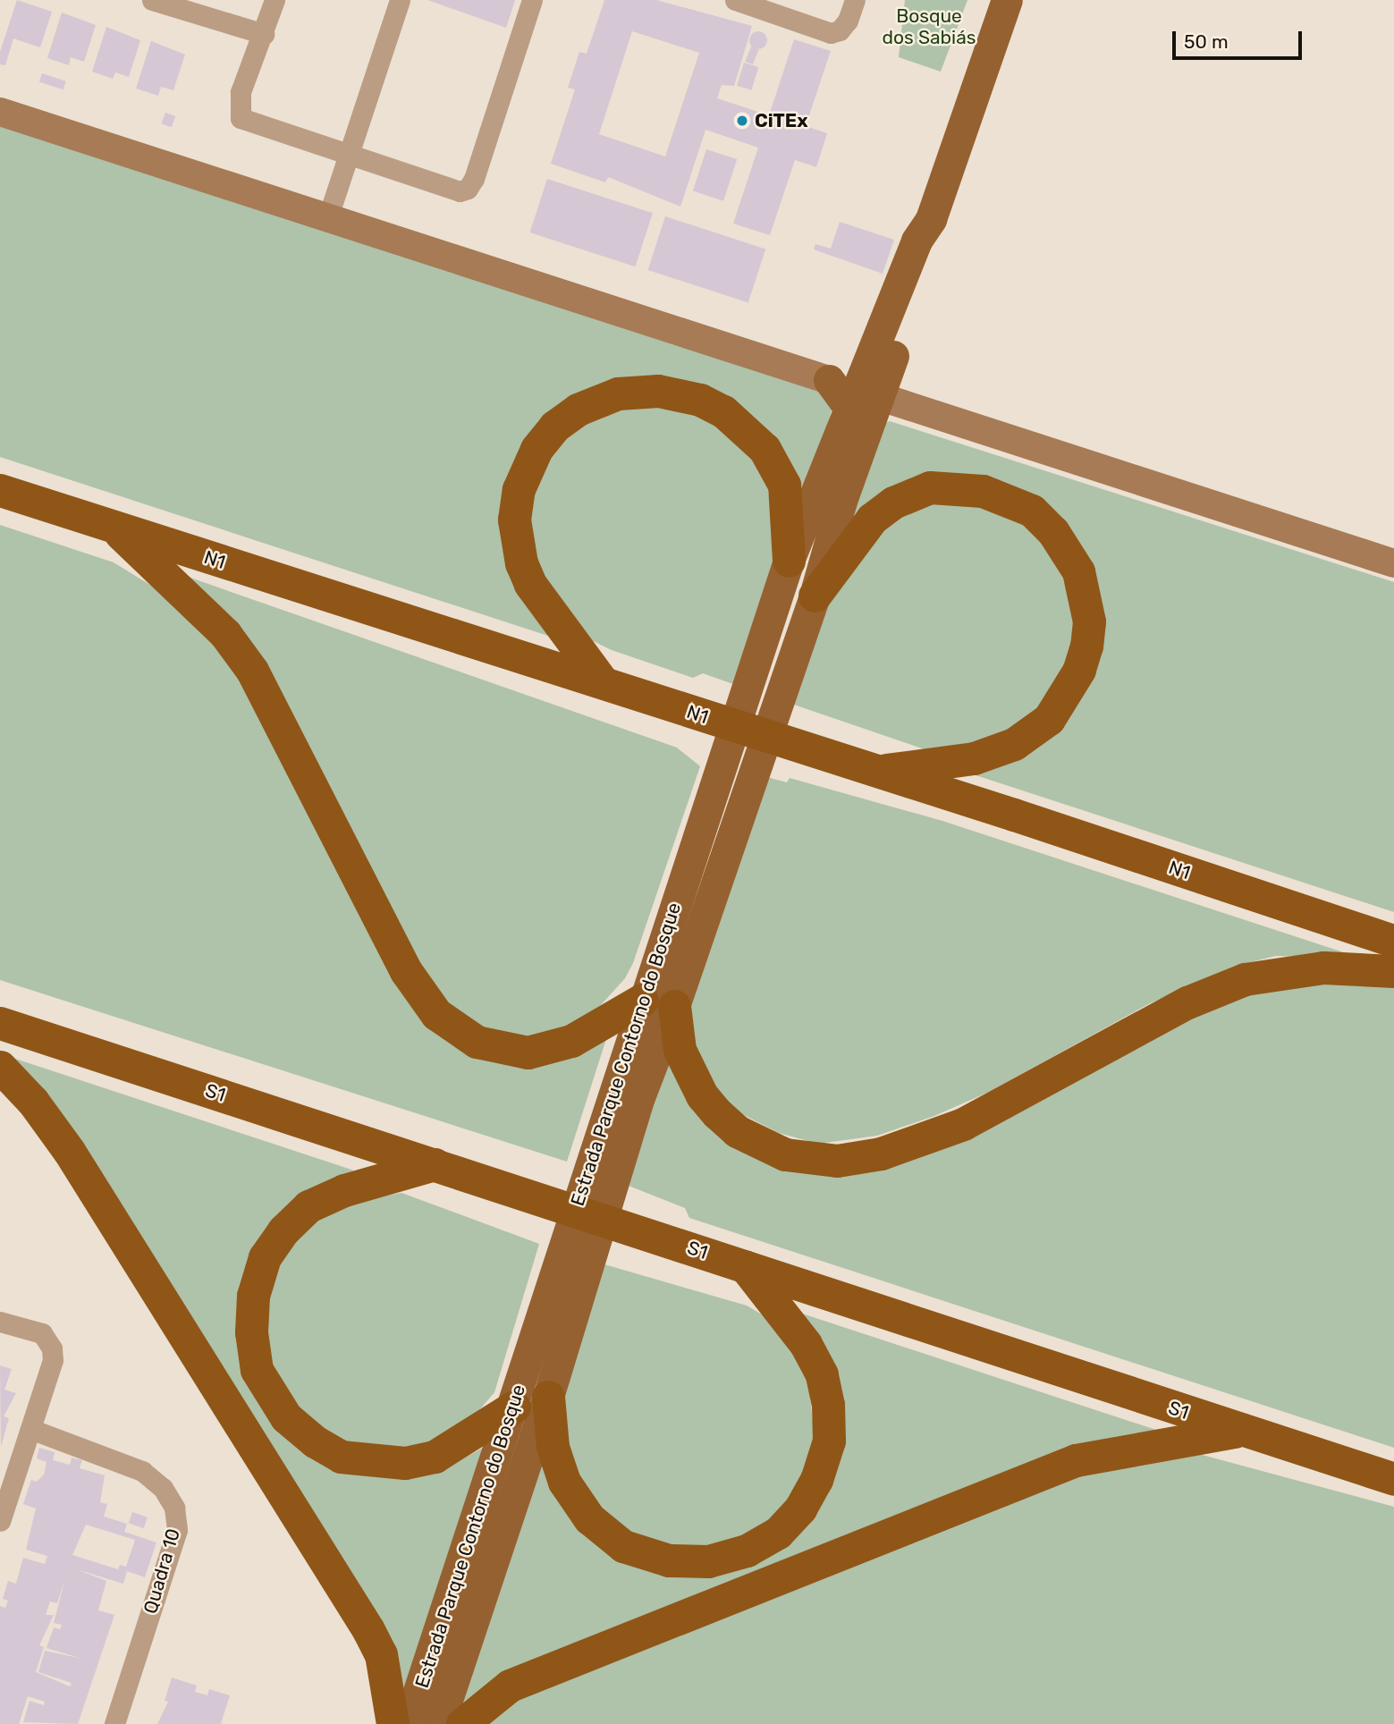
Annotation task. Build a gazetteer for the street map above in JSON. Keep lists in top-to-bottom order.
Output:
{
  "streets": {
    "highway": ["N1", "S1"],
    "main road": ["Estrada Parque Contorno do Bosque"],
    "street": ["Quadra 10"]
  },
  "parks": ["Bosque dos Sabiás"],
  "places": ["CiTEx"],
  "scale_bar": "50 m"
}
